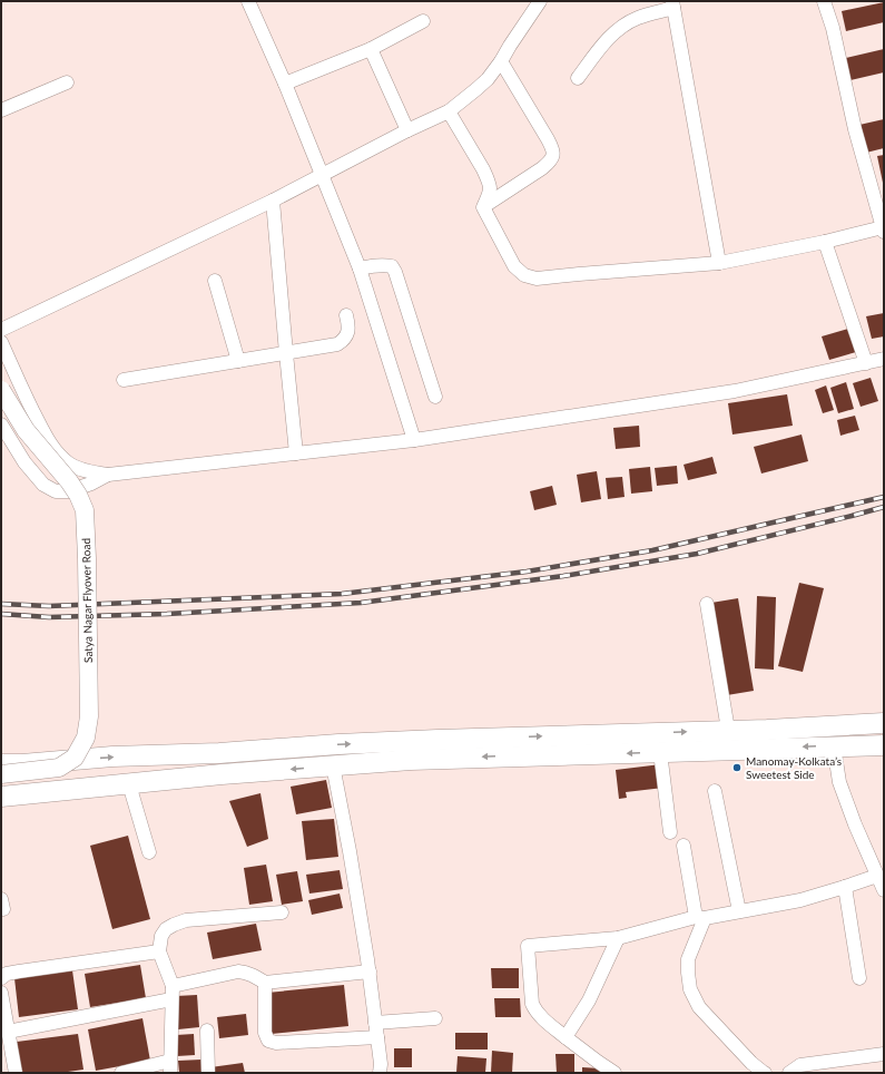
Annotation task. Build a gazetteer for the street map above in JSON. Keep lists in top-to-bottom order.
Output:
{
  "streets": {
    "street": ["Satya Nagar Flyover Road"]
  },
  "places": ["Manomay-Kolkata’s Sweetest Side"]
}
